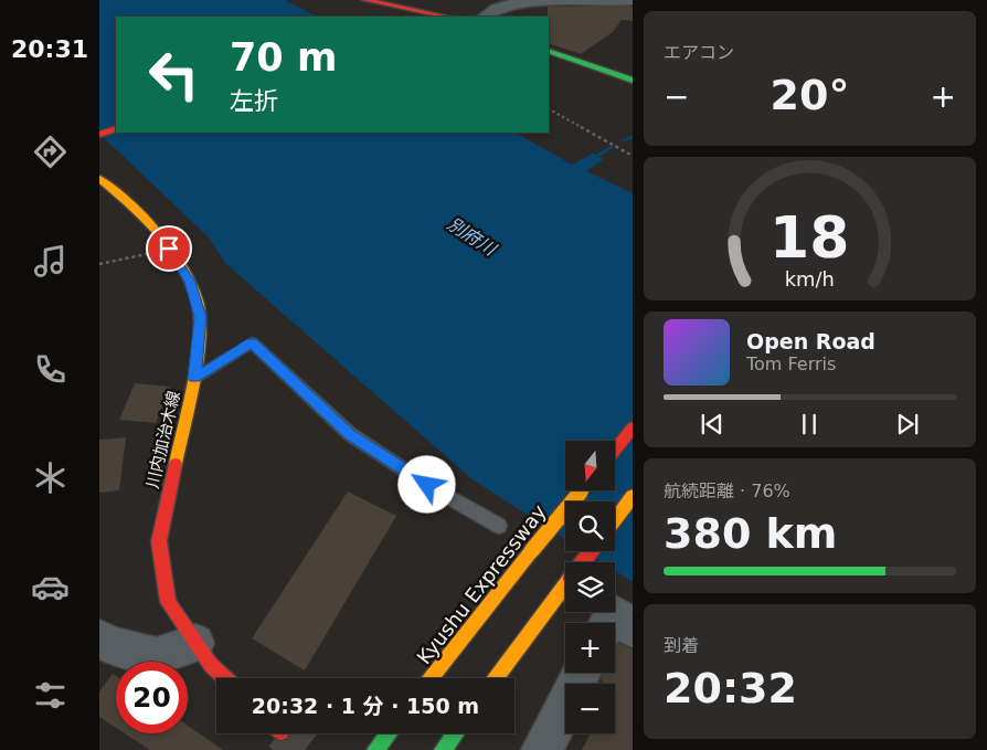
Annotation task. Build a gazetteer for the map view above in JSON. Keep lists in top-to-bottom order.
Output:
{
  "streets": {
    "main road": ["川内加治木線", "Kyushu Expressway"]
  },
  "water": ["別府川"],
  "north": "bottom",
  "page": {
    "tabs": "20:31",
    "tile": [
      "エアコン",
      ["航続距離 · 76%", "380 km"],
      ["到着", "20:32"]
    ],
    "turn": ["70 m", "左折"],
    "heat": ["−", "20°", "+"],
    "song": ["Open Road", "Tom Ferris"],
    "map_buttons": ["+", "−"],
    "limit": "20",
    "trip": "20:32 · 1 分 · 150 m",
    "gauge": ["18", "km/h"]
  }
}
